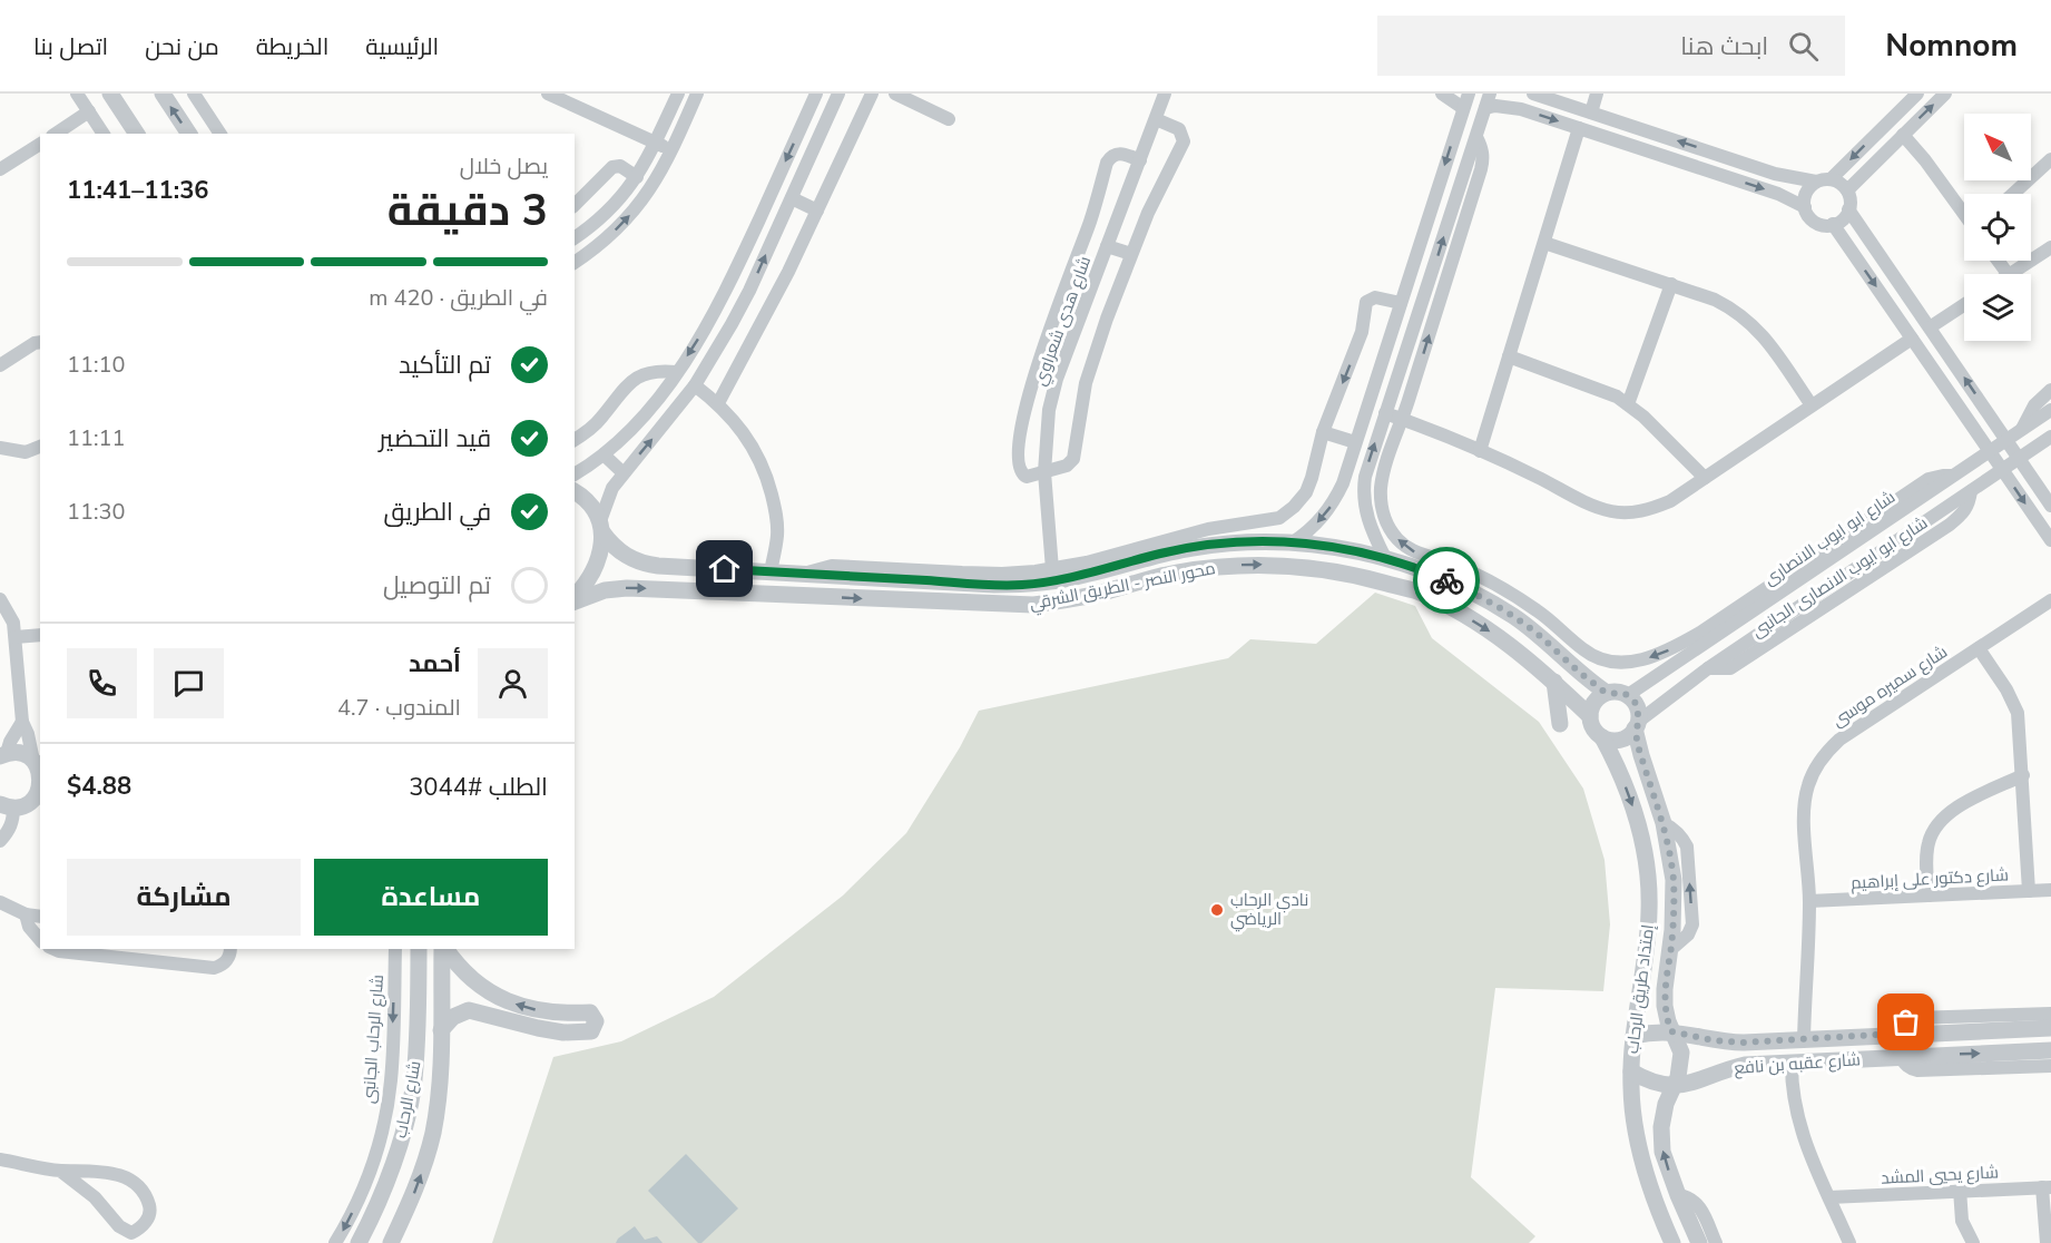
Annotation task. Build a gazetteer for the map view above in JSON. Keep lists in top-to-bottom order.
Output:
{
  "streets": {
    "street": [
      "شارع هدى شعراوي",
      "شارع ابو ايوب الانصارى",
      "محور النصر - الطريق الشرقي",
      "شارع سميره موسى",
      "شارع دكتور على إبراهيم",
      "إمتداد طريق الرحاب",
      "شارع الرحاب الجانبى",
      "شارع عقبه بن نافع",
      "شارع الرحاب",
      "شارع يحيي المشد"
    ]
  },
  "crossings": [
    ["شارع ابو ايوب الانصارى", "محور النصر - الطريق الشرقي"],
    ["شارع ابو ايوب الانصارى", "إمتداد طريق الرحاب"],
    ["محور النصر - الطريق الشرقي", "إمتداد طريق الرحاب"],
    ["شارع سميره موسى", "شارع دكتور على إبراهيم"],
    ["شارع سميره موسى", "شارع عقبه بن نافع"],
    ["إمتداد طريق الرحاب", "شارع عقبه بن نافع"]
  ],
  "one_way": ["شارع الرحاب الجانبى"],
  "places": ["نادي الرحاب الرياضي"],
  "north": "top left",
  "page": {
    "header": "Nomnom",
    "search": "ابحث هنا",
    "nav": [
      "الرئيسية",
      "الخريطة",
      "من نحن",
      "اتصل بنا"
    ],
    "heading": ["3 دقيقة", "يصل خلال", "11:36–11:41"],
    "panel": [
      "أحمد",
      "المندوب · 4.7",
      "الطلب #3044",
      "$4.88"
    ],
    "bar": "في الطريق · 420 m",
    "list": [
      ["تم التأكيد", "11:10"],
      ["قيد التحضير", "11:11"],
      ["في الطريق", "11:30"],
      "تم التوصيل"
    ],
    "buttons": ["مساعدة", "مشاركة"]
  }
}
